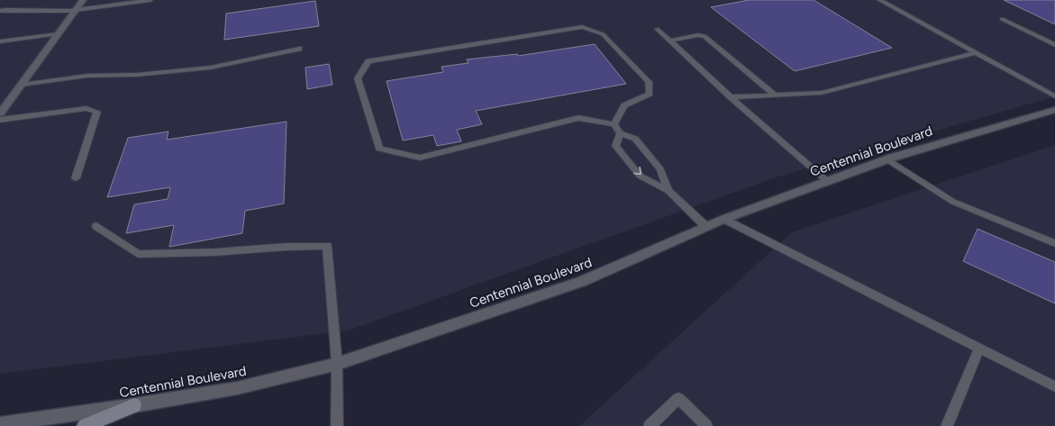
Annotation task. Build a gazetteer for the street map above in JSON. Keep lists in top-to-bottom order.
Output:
{
  "streets": {
    "street": ["Centennial Boulevard"]
  }
}
